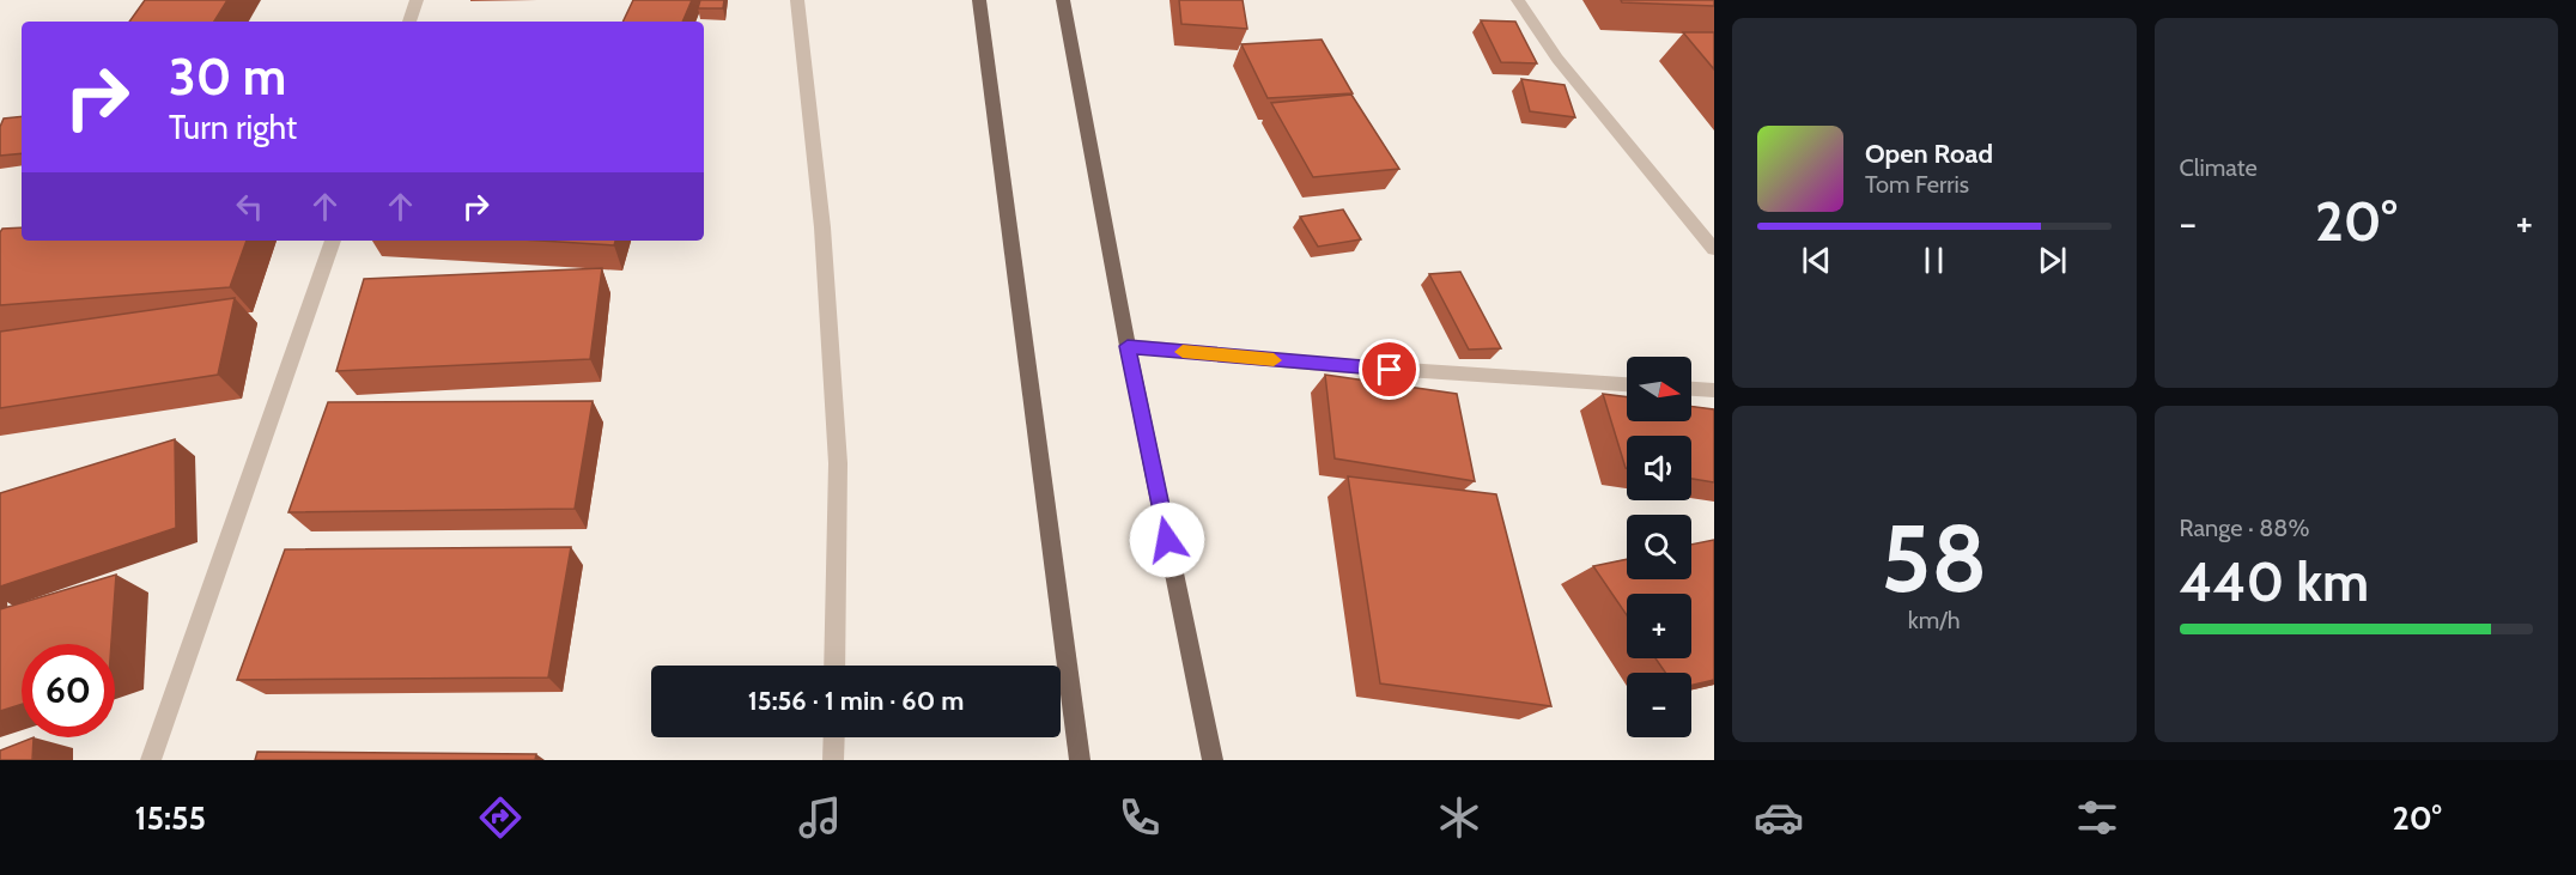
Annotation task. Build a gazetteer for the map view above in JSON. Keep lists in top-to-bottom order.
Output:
{
  "north": "right",
  "page": {
    "tile": [
      "Climate",
      ["58", "km/h"],
      ["Range · 88%", "440 km"]
    ],
    "turn": ["30 m", "Turn right"],
    "song": ["Open Road", "Tom Ferris"],
    "heat": ["−", "20°", "+"],
    "map_buttons": ["+", "−"],
    "limit": "60",
    "trip": "15:56 · 1 min · 60 m",
    "tabs": ["15:55", "20°"]
  }
}
